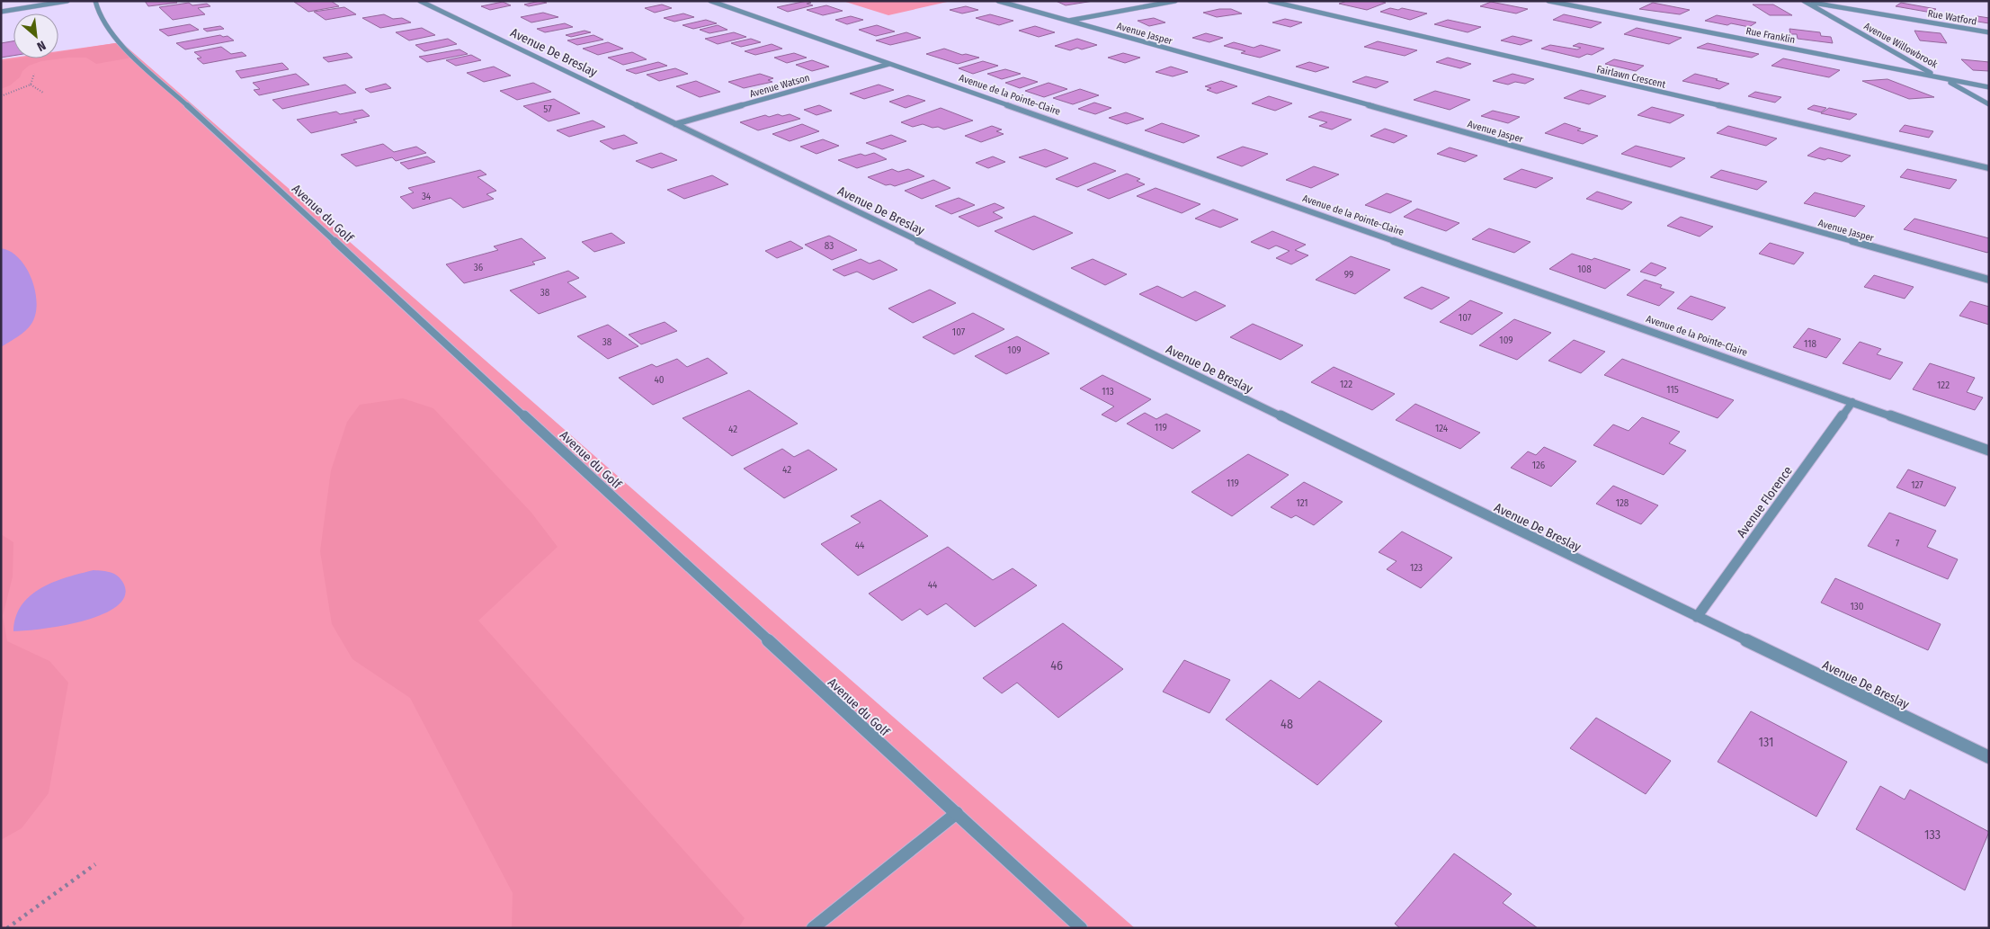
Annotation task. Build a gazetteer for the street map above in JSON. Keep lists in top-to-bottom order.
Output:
{
  "streets": {
    "street": [
      "Rue Watford",
      "Avenue Jasper",
      "Rue Franklin",
      "Avenue Willowbrook",
      "Avenue De Breslay",
      "Fairlawn Crescent",
      "Avenue Watson",
      "Avenue de la Pointe-Claire",
      "Avenue du Golf",
      "Avenue Florence"
    ]
  },
  "crossings": [
    ["Rue Watford", "Avenue Willowbrook"],
    ["Rue Franklin", "Avenue Willowbrook"],
    ["Avenue De Breslay", "Avenue Watson"],
    ["Avenue De Breslay", "Avenue Florence"],
    ["Avenue Watson", "Avenue de la Pointe-Claire"],
    ["Avenue de la Pointe-Claire", "Avenue Florence"]
  ],
  "house_numbers": [
    "57",
    "34",
    "83",
    "36",
    "108",
    "99",
    "38",
    "107",
    "107",
    "109",
    "38",
    "118",
    "109",
    "40",
    "122",
    "122",
    "115",
    "113",
    "119",
    "124",
    "42",
    "126",
    "42",
    "119",
    "127",
    "121",
    "128",
    "7",
    "44",
    "123",
    "44",
    "130",
    "46",
    "48",
    "131",
    "133"
  ],
  "north": "bottom right"
}
